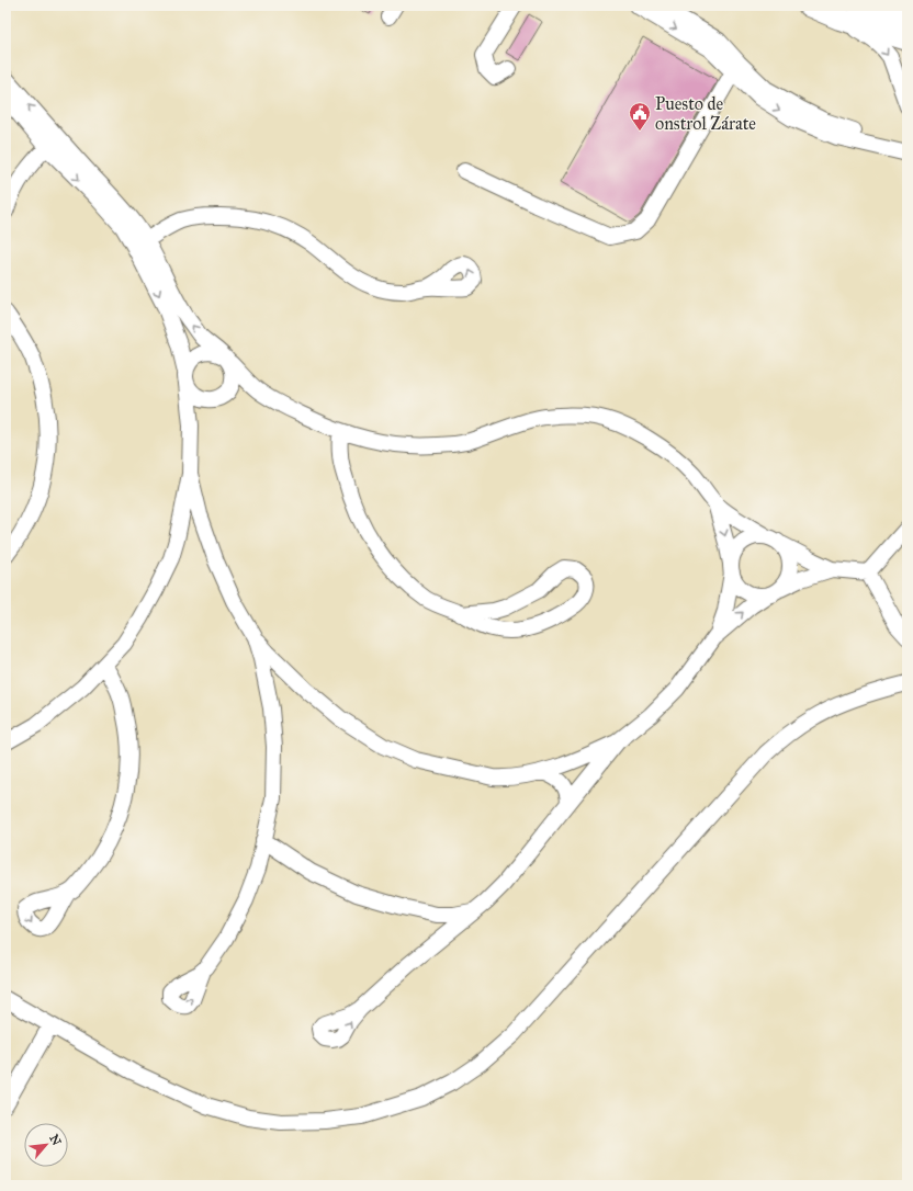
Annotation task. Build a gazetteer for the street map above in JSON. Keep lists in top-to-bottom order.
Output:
{
  "places": {
    "public building": ["Puesto de onstrol Zárate"]
  },
  "north": "top right"
}
